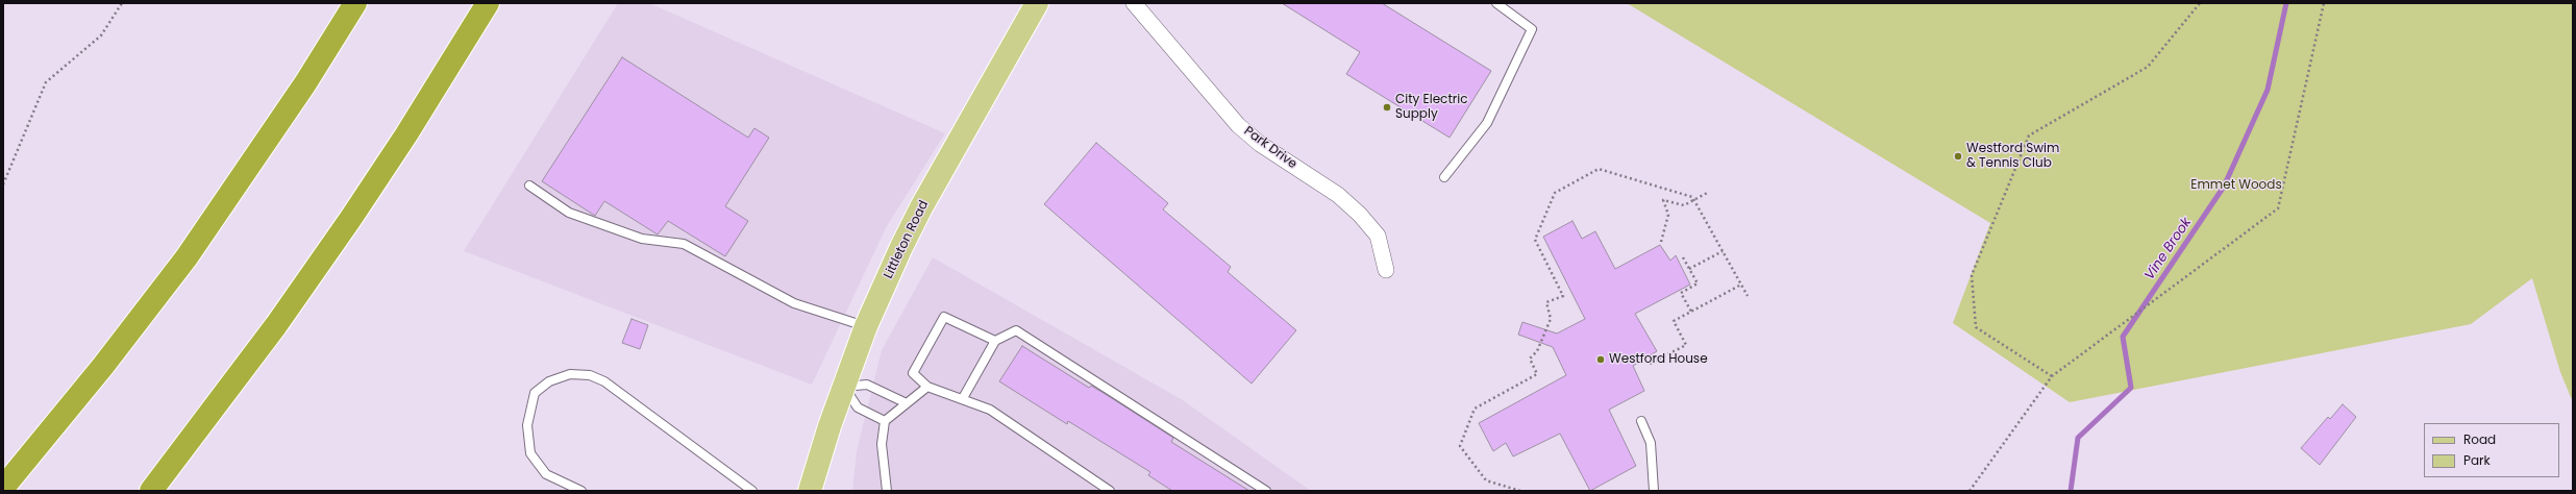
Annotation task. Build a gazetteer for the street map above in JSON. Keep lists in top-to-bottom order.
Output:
{
  "streets": {
    "main road": ["Littleton Road"],
    "street": ["Park Drive"]
  },
  "water": ["Vine Brook"],
  "parks": ["Emmet Woods"],
  "places": ["City Electric Supply", "Westford Swim & Tennis Club", "Westford House"],
  "legend": ["Road", "Park"]
}
